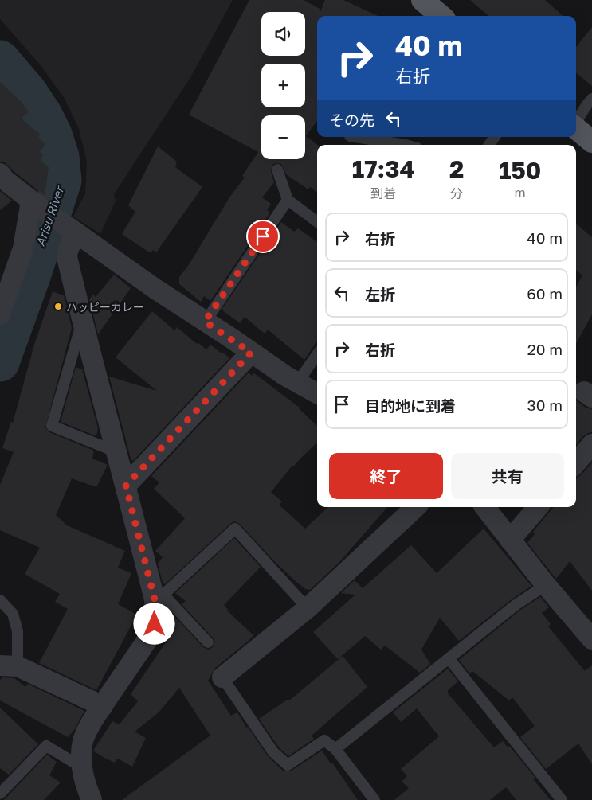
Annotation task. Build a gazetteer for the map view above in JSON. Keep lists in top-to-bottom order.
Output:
{
  "water": ["Arisu River"],
  "places": ["ハッピーカレー"],
  "page": {
    "map_buttons": ["+", "−"],
    "turn": ["40 m", "右折"],
    "then": "その先",
    "eta": [
      "17:34",
      "到着",
      "2",
      "分",
      "150",
      "m"
    ],
    "list": [
      {
        "name": "右折",
        "value": "40 m"
      },
      {
        "name": "左折",
        "value": "60 m"
      },
      {
        "name": "右折",
        "value": "20 m"
      },
      {
        "name": "目的地に到着",
        "value": "30 m"
      }
    ],
    "buttons": ["終了", "共有"]
  }
}
